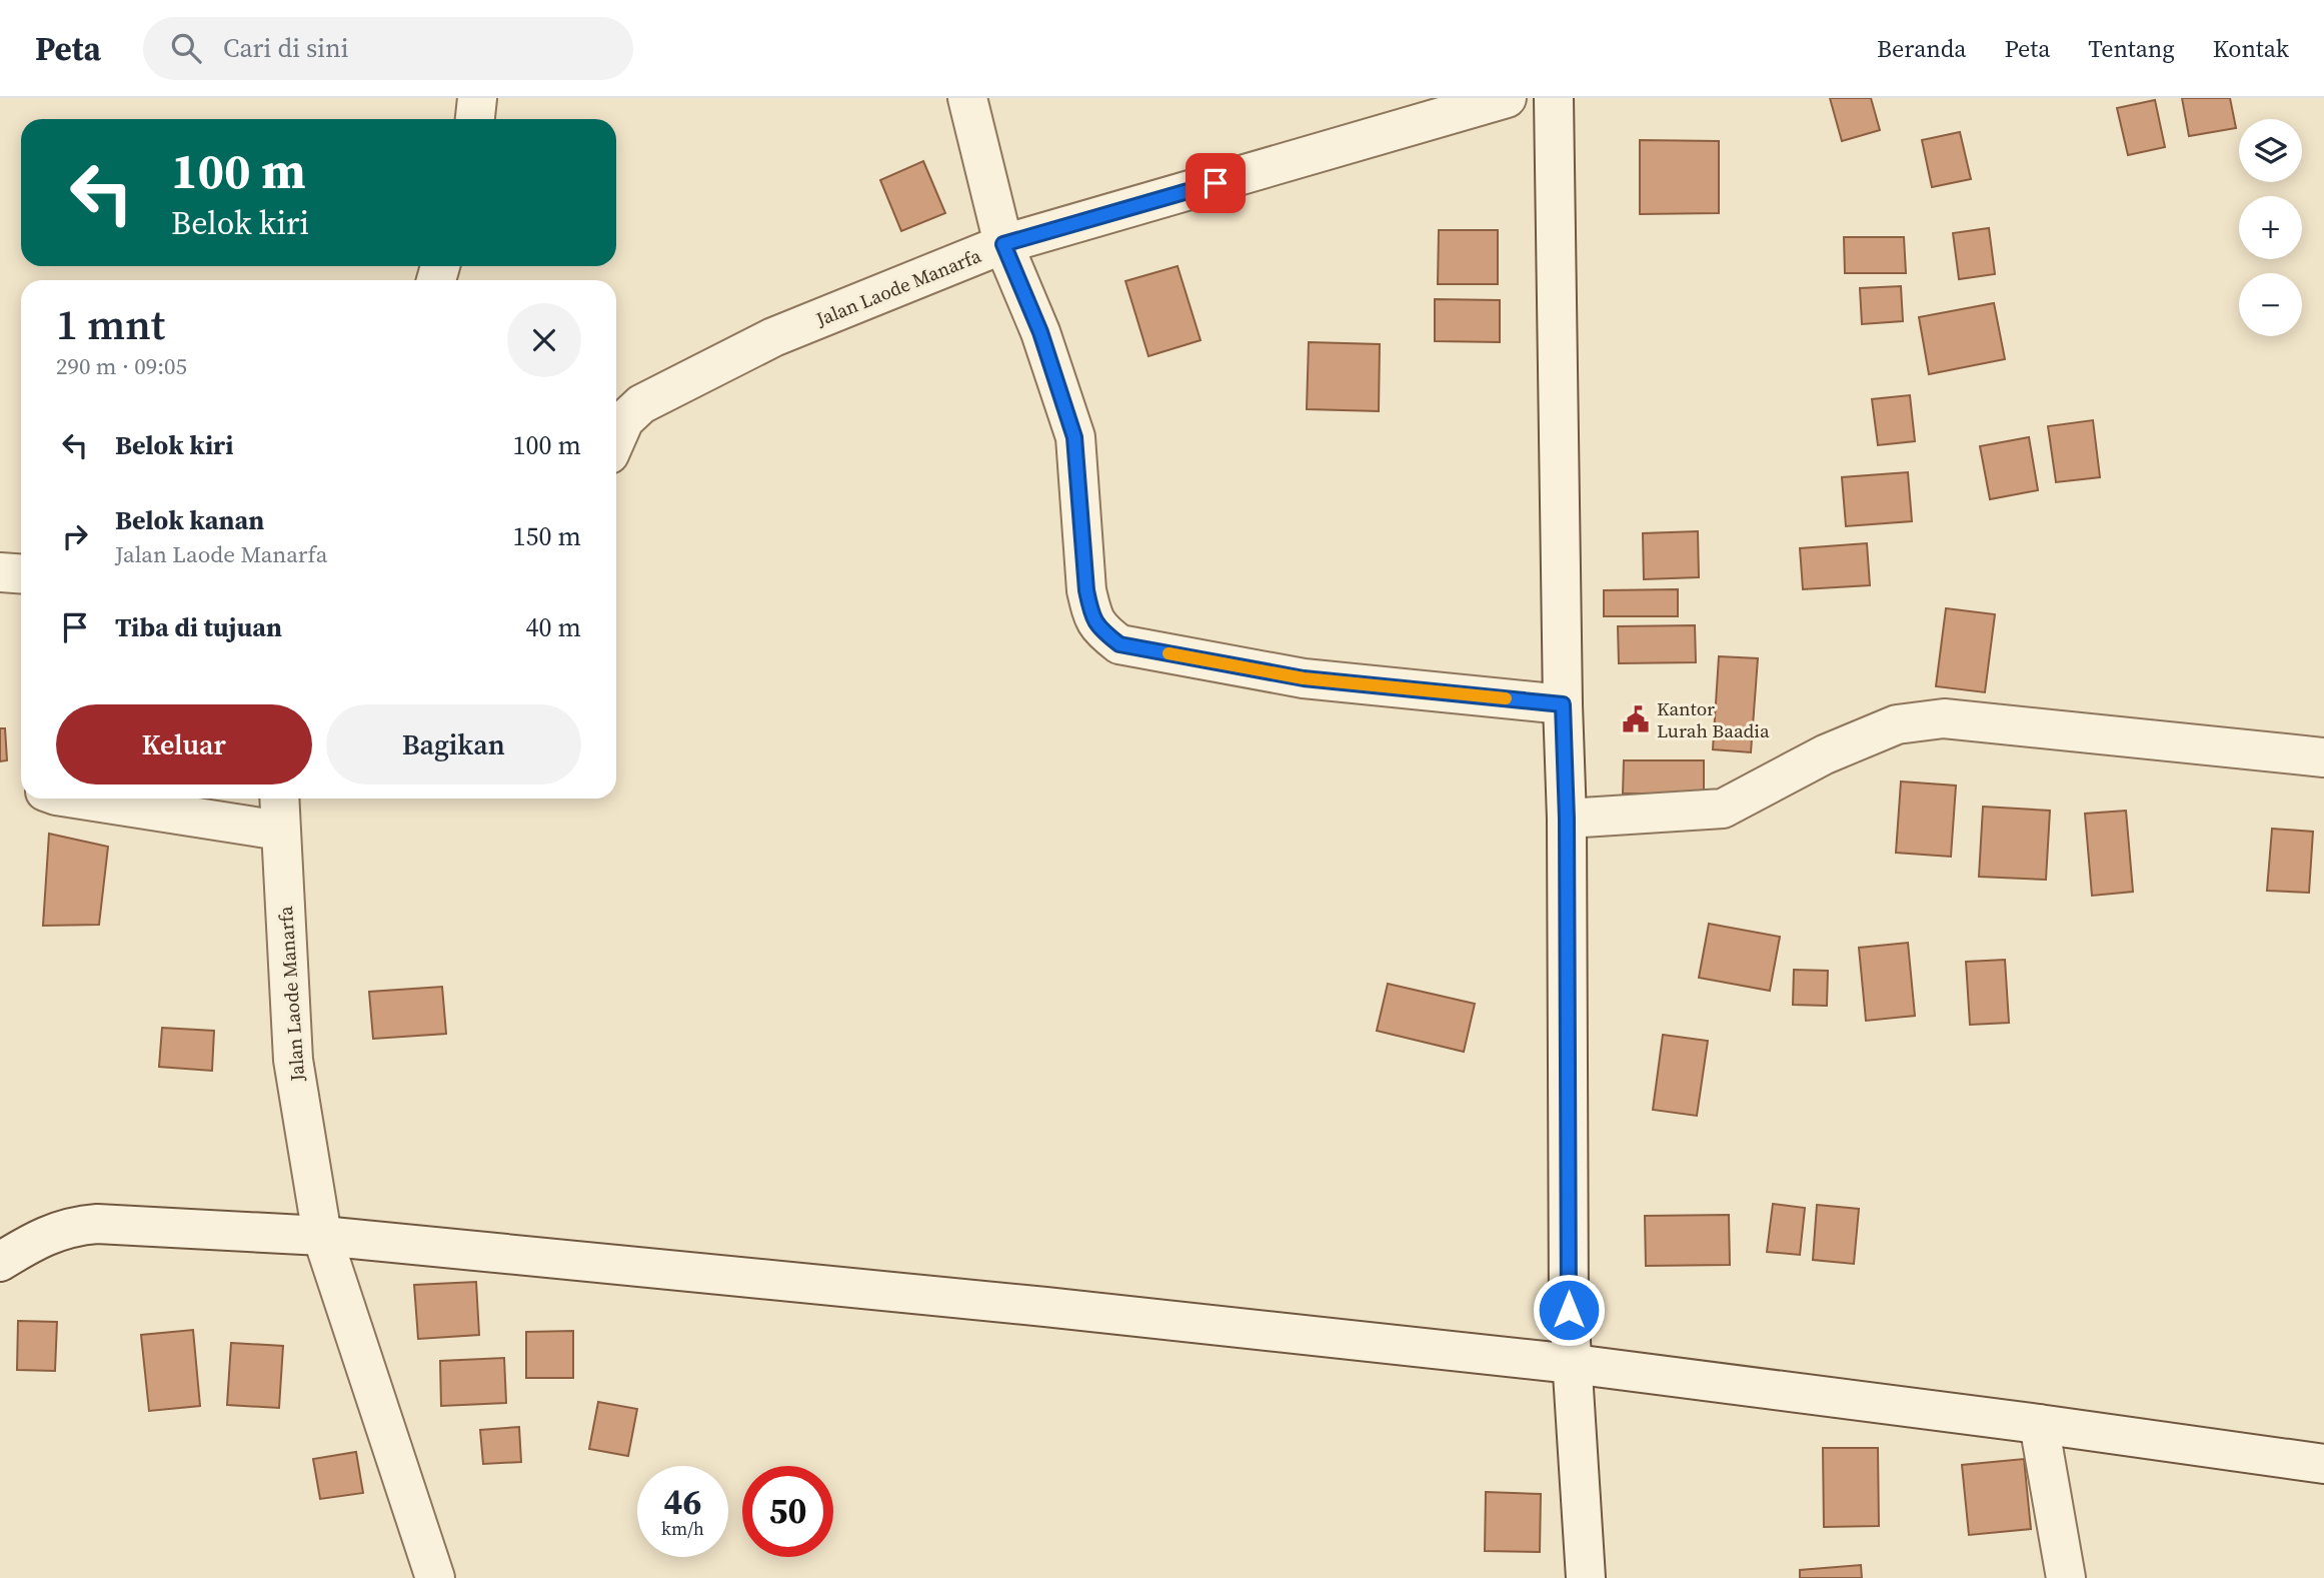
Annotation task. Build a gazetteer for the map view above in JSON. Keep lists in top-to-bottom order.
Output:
{
  "streets": {
    "street": ["Jalan Laode Manarfa"]
  },
  "places": {
    "public building": ["Kantor Lurah Baadia"]
  },
  "page": {
    "header": "Peta",
    "search": "Cari di sini",
    "nav": [
      "Beranda",
      "Peta",
      "Tentang",
      "Kontak"
    ],
    "map_buttons": ["+", "−"],
    "turn": ["100 m", "Belok kiri"],
    "heading": ["1 mnt", "290 m · 09:05"],
    "list": [
      {
        "name": "Belok kiri",
        "value": "100 m"
      },
      {
        "name": "Belok kanan",
        "note": "Jalan Laode Manarfa",
        "value": "150 m"
      },
      {
        "name": "Tiba di tujuan",
        "value": "40 m"
      }
    ],
    "buttons": ["Keluar", "Bagikan"],
    "speed": "46 km/h",
    "limit": "50"
  }
}
